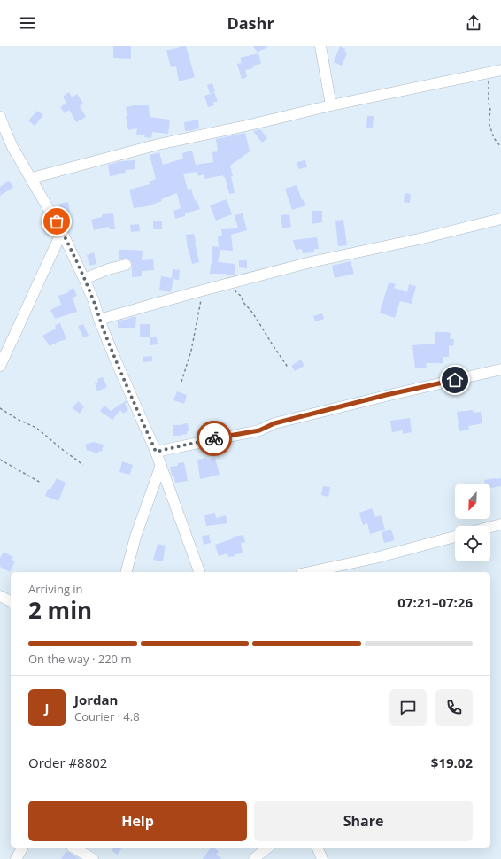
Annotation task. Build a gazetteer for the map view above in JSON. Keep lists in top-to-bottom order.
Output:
{
  "north": "bottom left",
  "page": {
    "header": "Dashr",
    "heading": ["2 min", "Arriving in", "07:21–07:26"],
    "panel": [
      "Jordan",
      "Courier · 4.8",
      "Order #8802",
      "$19.02"
    ],
    "bar": "On the way · 220 m",
    "round": "J",
    "buttons": ["Help", "Share"]
  }
}
